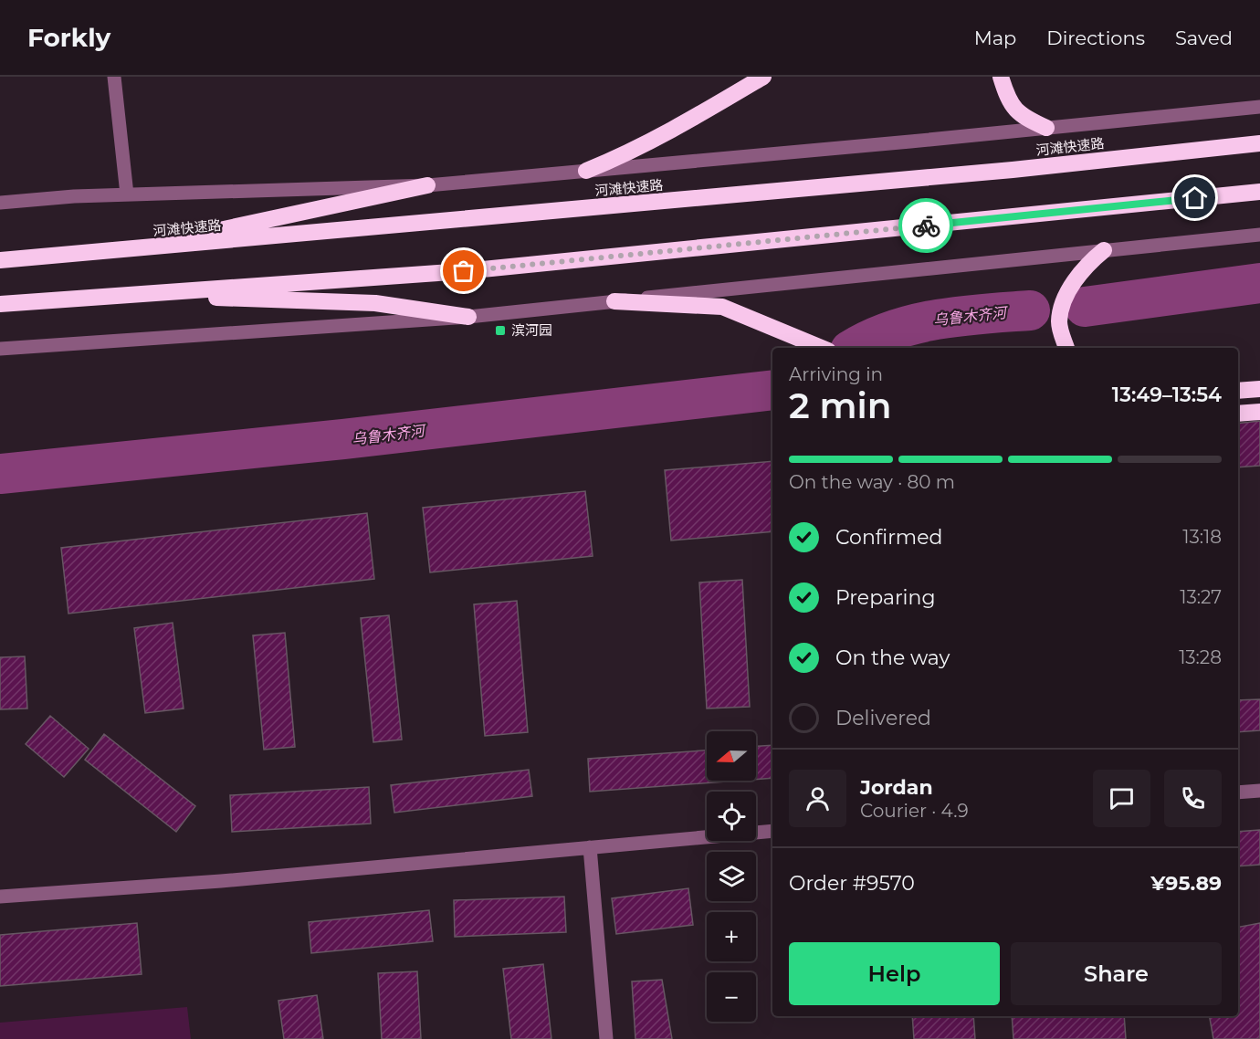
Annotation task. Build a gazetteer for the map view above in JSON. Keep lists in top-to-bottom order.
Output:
{
  "streets": {
    "highway": ["河滩快速路"]
  },
  "water": ["乌鲁木齐河"],
  "places": {
    "transit": ["滨河园"]
  },
  "north": "left",
  "page": {
    "header": "Forkly",
    "nav": ["Map", "Directions", "Saved"],
    "heading": ["2 min", "Arriving in", "13:49–13:54"],
    "panel": [
      "Jordan",
      "Courier · 4.9",
      "Order #9570",
      "¥95.89"
    ],
    "bar": "On the way · 80 m",
    "list": [
      ["Confirmed", "13:18"],
      ["Preparing", "13:27"],
      ["On the way", "13:28"],
      "Delivered"
    ],
    "map_buttons": ["+", "−"],
    "buttons": ["Help", "Share"]
  }
}
